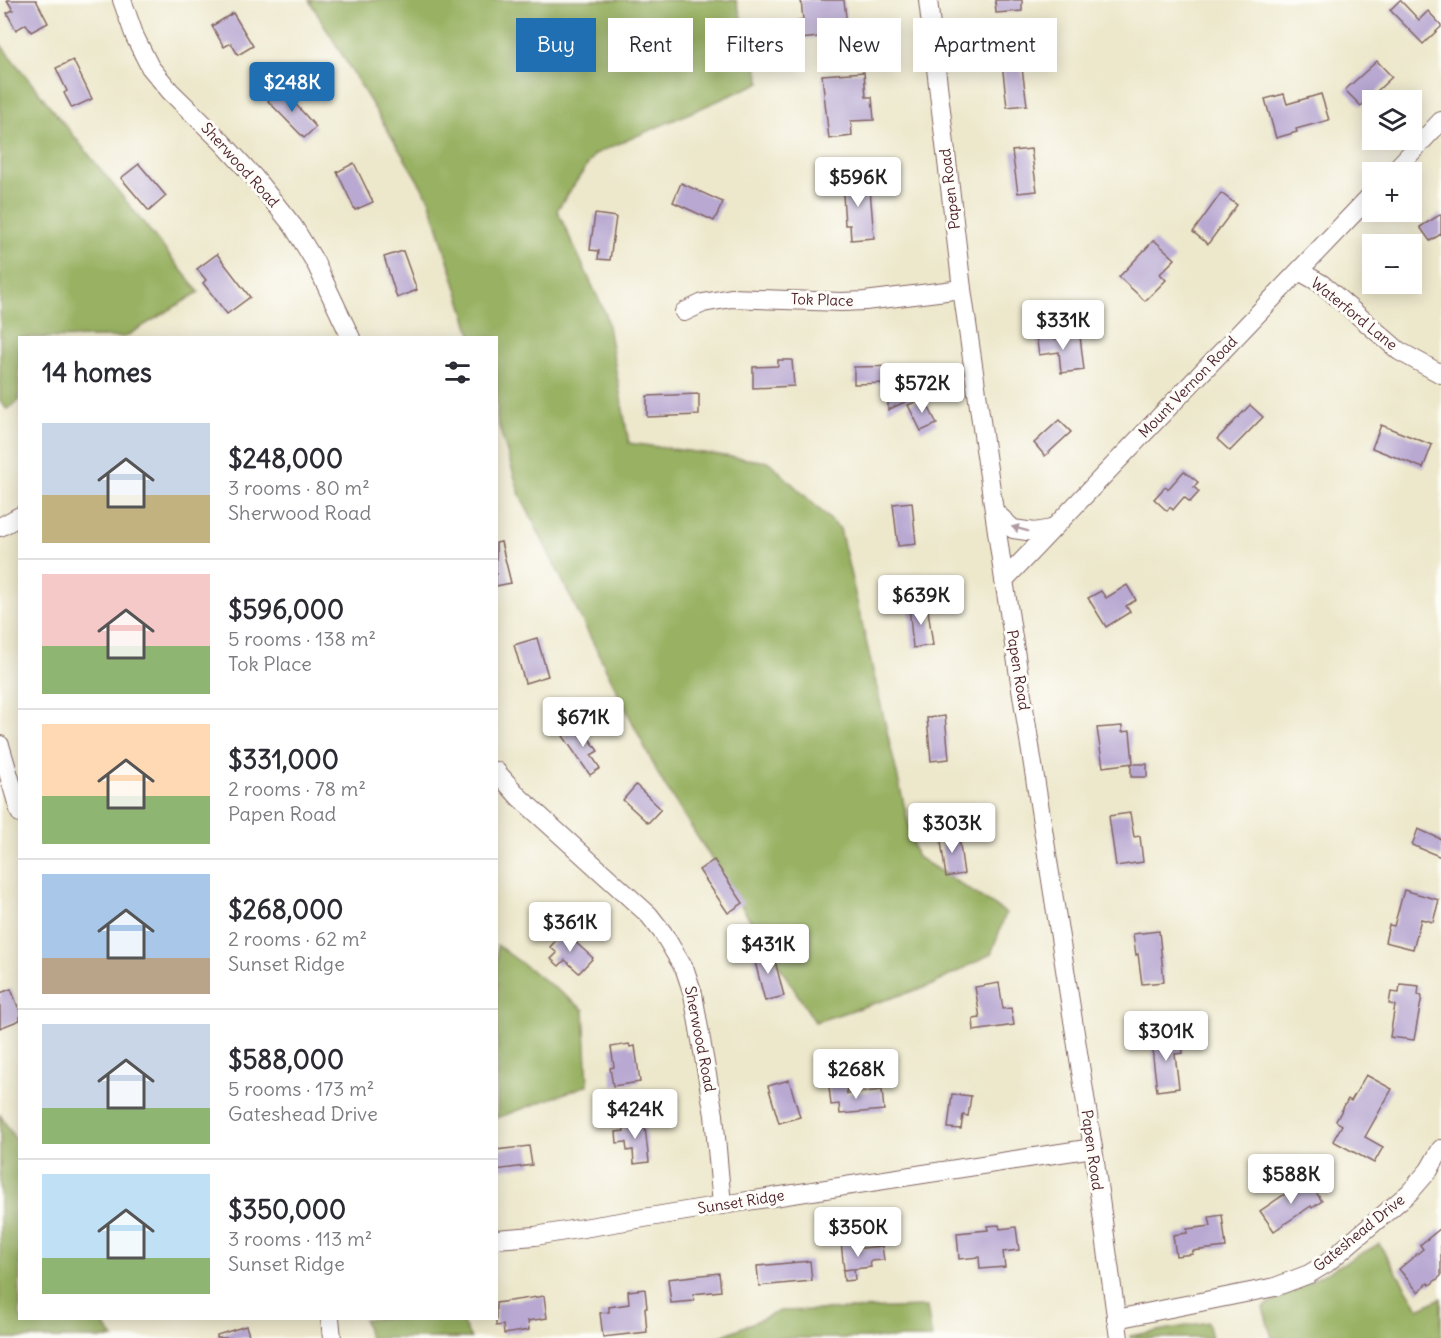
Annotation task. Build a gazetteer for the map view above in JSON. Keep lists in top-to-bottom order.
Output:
{
  "streets": {
    "street": [
      "Sherwood Road",
      "Papen Road",
      "Tok Place",
      "Waterford Lane",
      "Mount Vernon Road",
      "Sunset Ridge",
      "Gateshead Drive"
    ]
  },
  "crossings": [
    ["Sherwood Road", "Sunset Ridge"],
    ["Papen Road", "Tok Place"],
    ["Papen Road", "Mount Vernon Road"],
    ["Papen Road", "Sunset Ridge"],
    ["Papen Road", "Gateshead Drive"],
    ["Waterford Lane", "Mount Vernon Road"]
  ],
  "page": {
    "chip": [
      "Buy",
      "Rent",
      "Filters",
      "New",
      "Apartment"
    ],
    "price": [
      "$248K",
      "$596K",
      "$331K",
      "$572K",
      "$639K",
      "$671K",
      "$303K",
      "$361K",
      "$431K",
      "$301K",
      "$268K",
      "$424K",
      "$588K",
      "$350K"
    ],
    "map_buttons": ["+", "−"],
    "heading": "14 homes",
    "list": [
      {
        "name": "$248,000",
        "note": "3 rooms · 80 m² · Sherwood Road"
      },
      {
        "name": "$596,000",
        "note": "5 rooms · 138 m² · Tok Place"
      },
      {
        "name": "$331,000",
        "note": "2 rooms · 78 m² · Papen Road"
      },
      {
        "name": "$268,000",
        "note": "2 rooms · 62 m² · Sunset Ridge"
      },
      {
        "name": "$588,000",
        "note": "5 rooms · 173 m² · Gateshead Drive"
      },
      {
        "name": "$350,000",
        "note": "3 rooms · 113 m² · Sunset Ridge"
      }
    ]
  }
}
